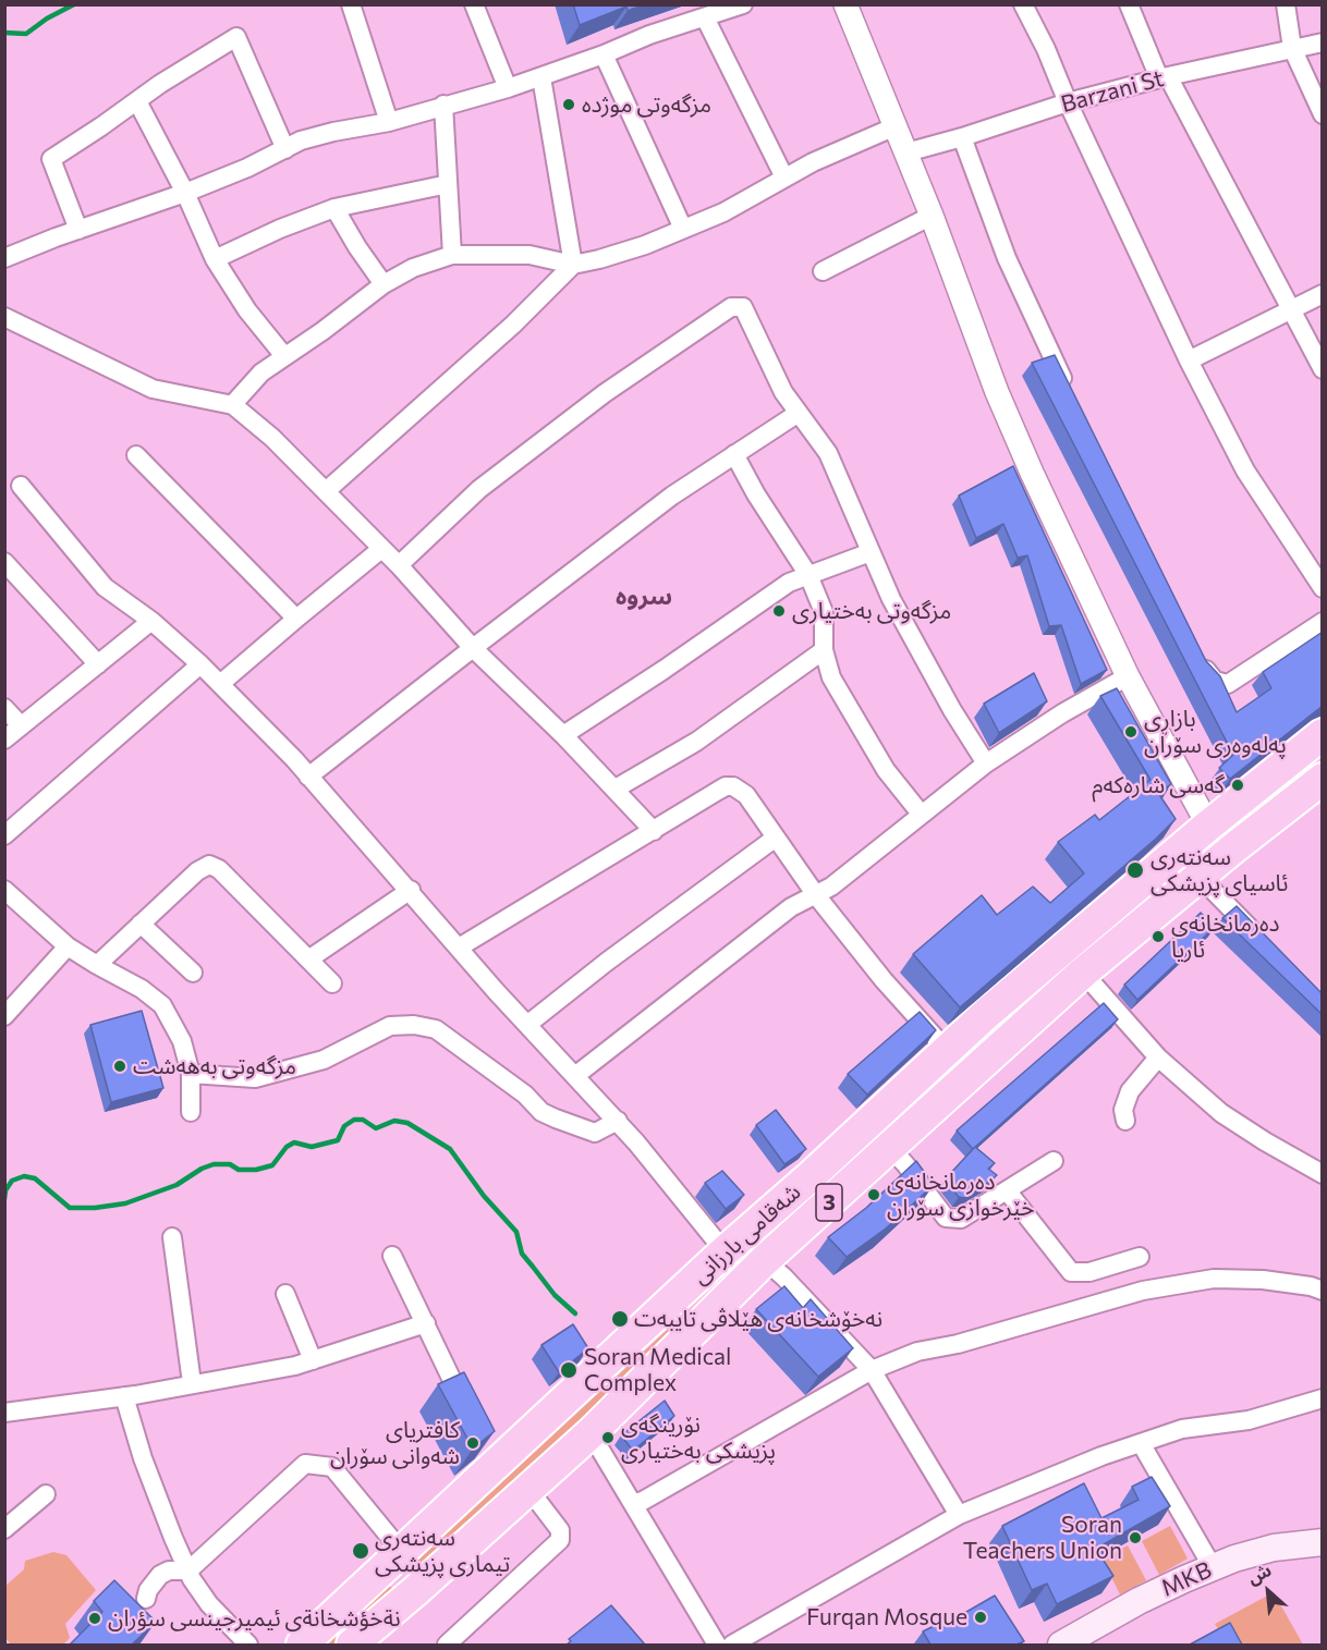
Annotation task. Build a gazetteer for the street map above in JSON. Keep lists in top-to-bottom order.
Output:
{
  "streets": {
    "highway": ["3", "شەقامی بارزانی"],
    "main road": ["MKB"],
    "street": ["Barzani St"]
  },
  "districts": ["سروە"],
  "places": [
    "مزگەوتی موژدە",
    "مزگەوتی بەختیاری",
    "بازاڕی پەلەوەری سۆران",
    "گەسی شارەکەم",
    "سەنتەری ئاسیای پزیشکی",
    "دەرمانخانەی ئاریا",
    "مزگەوتی بەهەشت",
    "دەرمانخانەی خێرخوازی سۆران",
    "نەخۆشخانەی هێلاڤی تایبەت",
    "Soran Medical Complex",
    "نۆرینگەی پزیشکی بەختیاری",
    "کافتریای شەوانی سۆران",
    "Soran Teachers Union",
    "سەنتەری تیماری پزیشکی",
    "Furqan Mosque",
    "نةخؤشخانةى ئیميرجينسى سؤران"
  ],
  "north": "top left"
}
